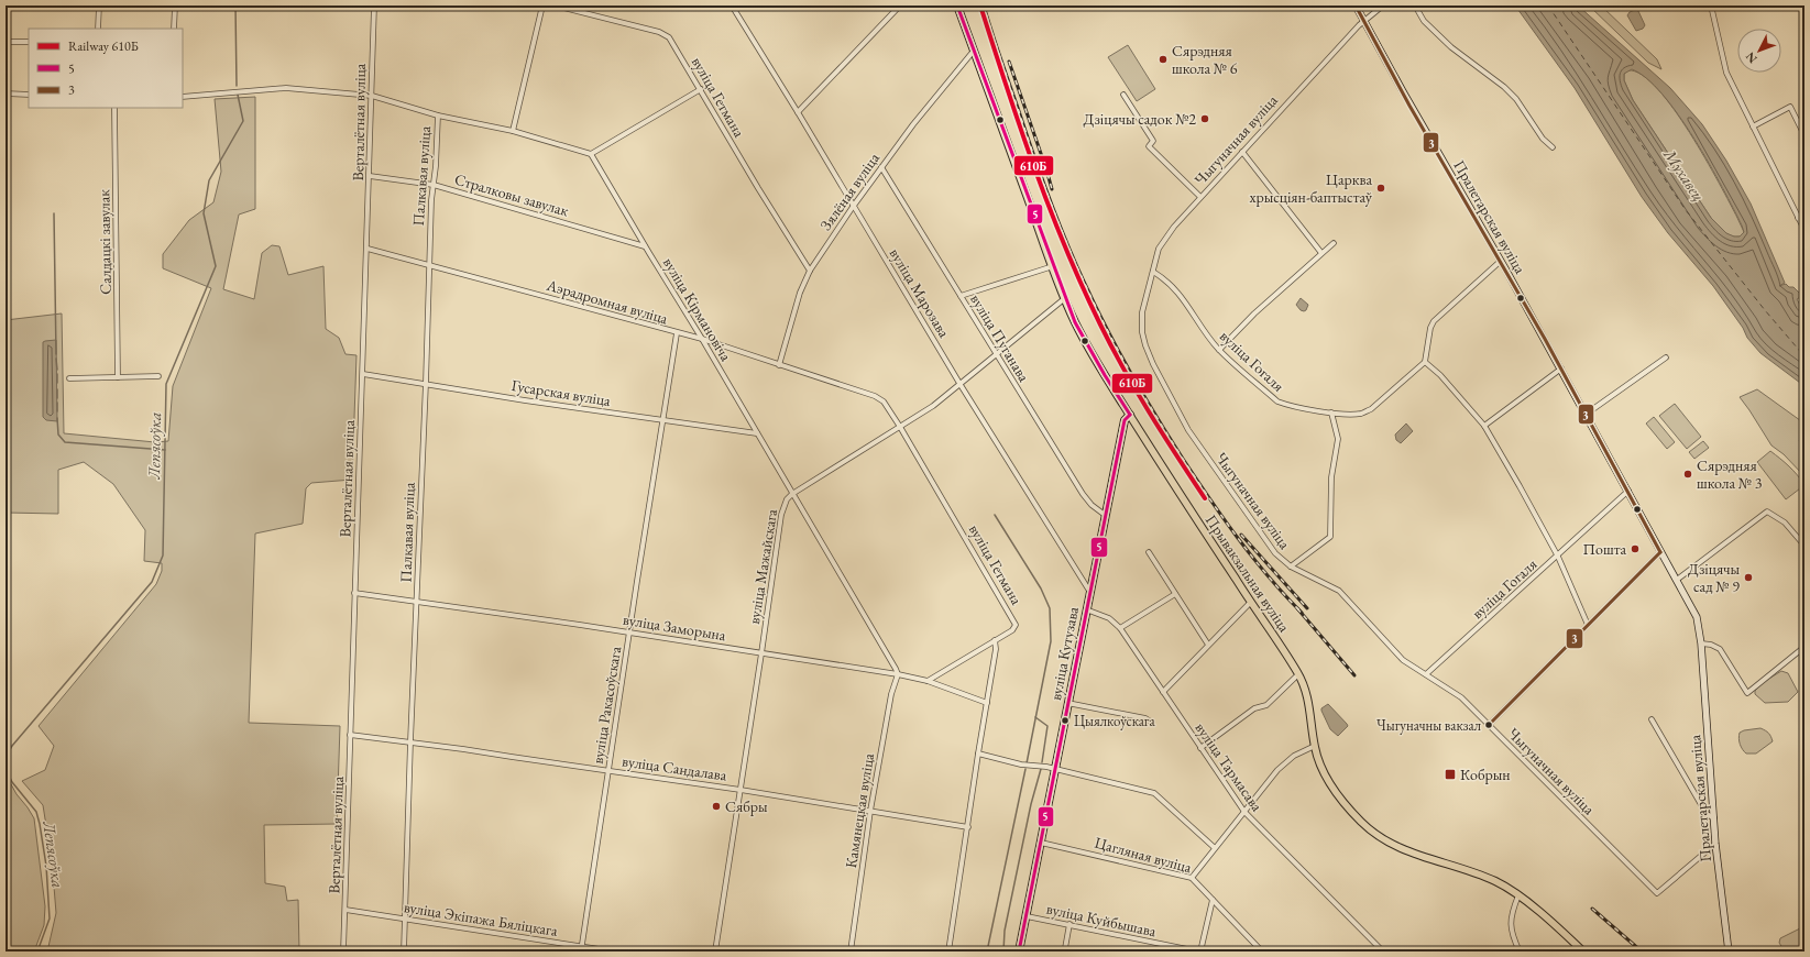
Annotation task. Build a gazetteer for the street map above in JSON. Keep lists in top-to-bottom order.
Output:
{
  "streets": {
    "main road": ["Пралетарская вуліца", "Прывакзальная вуліца", "вуліца Кутузава"],
    "street": [
      "вуліца Гетмана",
      "Верталётная вуліца",
      "Чыгуначная вуліца",
      "Палкавая вуліца",
      "Зялёная вуліца",
      "Стралковы завулак",
      "Салдацкі завулак",
      "вуліца Марозава",
      "Аэрадромная вуліца",
      "вуліца Кірмановіча",
      "вуліца Пуганава",
      "вуліца Гогаля",
      "Гусарская вуліца",
      "вуліца Мажайскага",
      "вуліца Заморына",
      "вуліца Ракасоўскага",
      "вуліца Тармасава",
      "вуліца Сандалава",
      "Камянецкая вуліца",
      "Цагляная вуліца",
      "вуліца Экіпажа Бяліцкага",
      "вуліца Куйбышава"
    ]
  },
  "crossings": [
    ["вуліца Гетмана", "Зялёная вуліца"],
    ["вуліца Гетмана", "Аэрадромная вуліца"],
    ["вуліца Гетмана", "вуліца Мажайскага"],
    ["вуліца Гетмана", "вуліца Заморына"],
    ["Верталётная вуліца", "Стралковы завулак"],
    ["Верталётная вуліца", "Аэрадромная вуліца"],
    ["Верталётная вуліца", "Гусарская вуліца"],
    ["Верталётная вуліца", "вуліца Заморына"],
    ["Верталётная вуліца", "вуліца Сандалава"],
    ["Верталётная вуліца", "вуліца Экіпажа Бяліцкага"],
    ["Чыгуначная вуліца", "Пралетарская вуліца"],
    ["Чыгуначная вуліца", "вуліца Гогаля"],
    ["Палкавая вуліца", "Стралковы завулак"],
    ["Палкавая вуліца", "Аэрадромная вуліца"],
    ["Палкавая вуліца", "Гусарская вуліца"],
    ["Палкавая вуліца", "вуліца Заморына"],
    ["Палкавая вуліца", "вуліца Сандалава"],
    ["Палкавая вуліца", "вуліца Экіпажа Бяліцкага"],
    ["Зялёная вуліца", "вуліца Марозава"],
    ["Зялёная вуліца", "Аэрадромная вуліца"],
    ["Зялёная вуліца", "вуліца Пуганава"],
    ["Зялёная вуліца", "Прывакзальная вуліца"],
    ["Стралковы завулак", "вуліца Кірмановіча"],
    ["Пралетарская вуліца", "вуліца Гогаля"],
    ["вуліца Марозава", "вуліца Мажайскага"],
    ["вуліца Марозава", "вуліца Кутузава"],
    ["Аэрадромная вуліца", "вуліца Кірмановіча"],
    ["Аэрадромная вуліца", "вуліца Мажайскага"],
    ["Аэрадромная вуліца", "вуліца Ракасоўскага"],
    ["вуліца Кірмановіча", "Гусарская вуліца"],
    ["вуліца Кірмановіча", "вуліца Мажайскага"],
    ["вуліца Кірмановіча", "вуліца Заморына"],
    ["вуліца Кірмановіча", "Камянецкая вуліца"],
    ["вуліца Пуганава", "вуліца Мажайскага"],
    ["вуліца Пуганава", "вуліца Кутузава"],
    ["Гусарская вуліца", "вуліца Ракасоўскага"],
    ["вуліца Мажайскага", "Прывакзальная вуліца"],
    ["вуліца Мажайскага", "вуліца Заморына"],
    ["вуліца Мажайскага", "вуліца Сандалава"],
    ["Прывакзальная вуліца", "вуліца Кутузава"],
    ["вуліца Заморына", "вуліца Ракасоўскага"],
    ["вуліца Заморына", "Камянецкая вуліца"],
    ["вуліца Кутузава", "вуліца Тармасава"],
    ["вуліца Кутузава", "Цагляная вуліца"],
    ["вуліца Кутузава", "вуліца Куйбышава"],
    ["вуліца Ракасоўскага", "вуліца Сандалава"],
    ["вуліца Ракасоўскага", "вуліца Экіпажа Бяліцкага"],
    ["вуліца Сандалава", "Камянецкая вуліца"]
  ],
  "water": ["Мухавец", "Лепясоўка"],
  "places": {
    "other": [
      "Сярэдняя школа № 6",
      "Дзіцячы садок №2",
      "Царква хрысціян-баптыстаў",
      "Сярэдняя школа № 3",
      "Пошта",
      "Дзіцячы сад № 9",
      "Цыялкоўскага",
      "Чыгуначны вакзал",
      "Сябры"
    ],
    "transit": ["Кобрын"]
  },
  "lines": ["rail line 610Б", "transit line 5", "transit line 3"],
  "legend": ["Railway 610Б", "5", "3"],
  "north": "bottom left"
}
